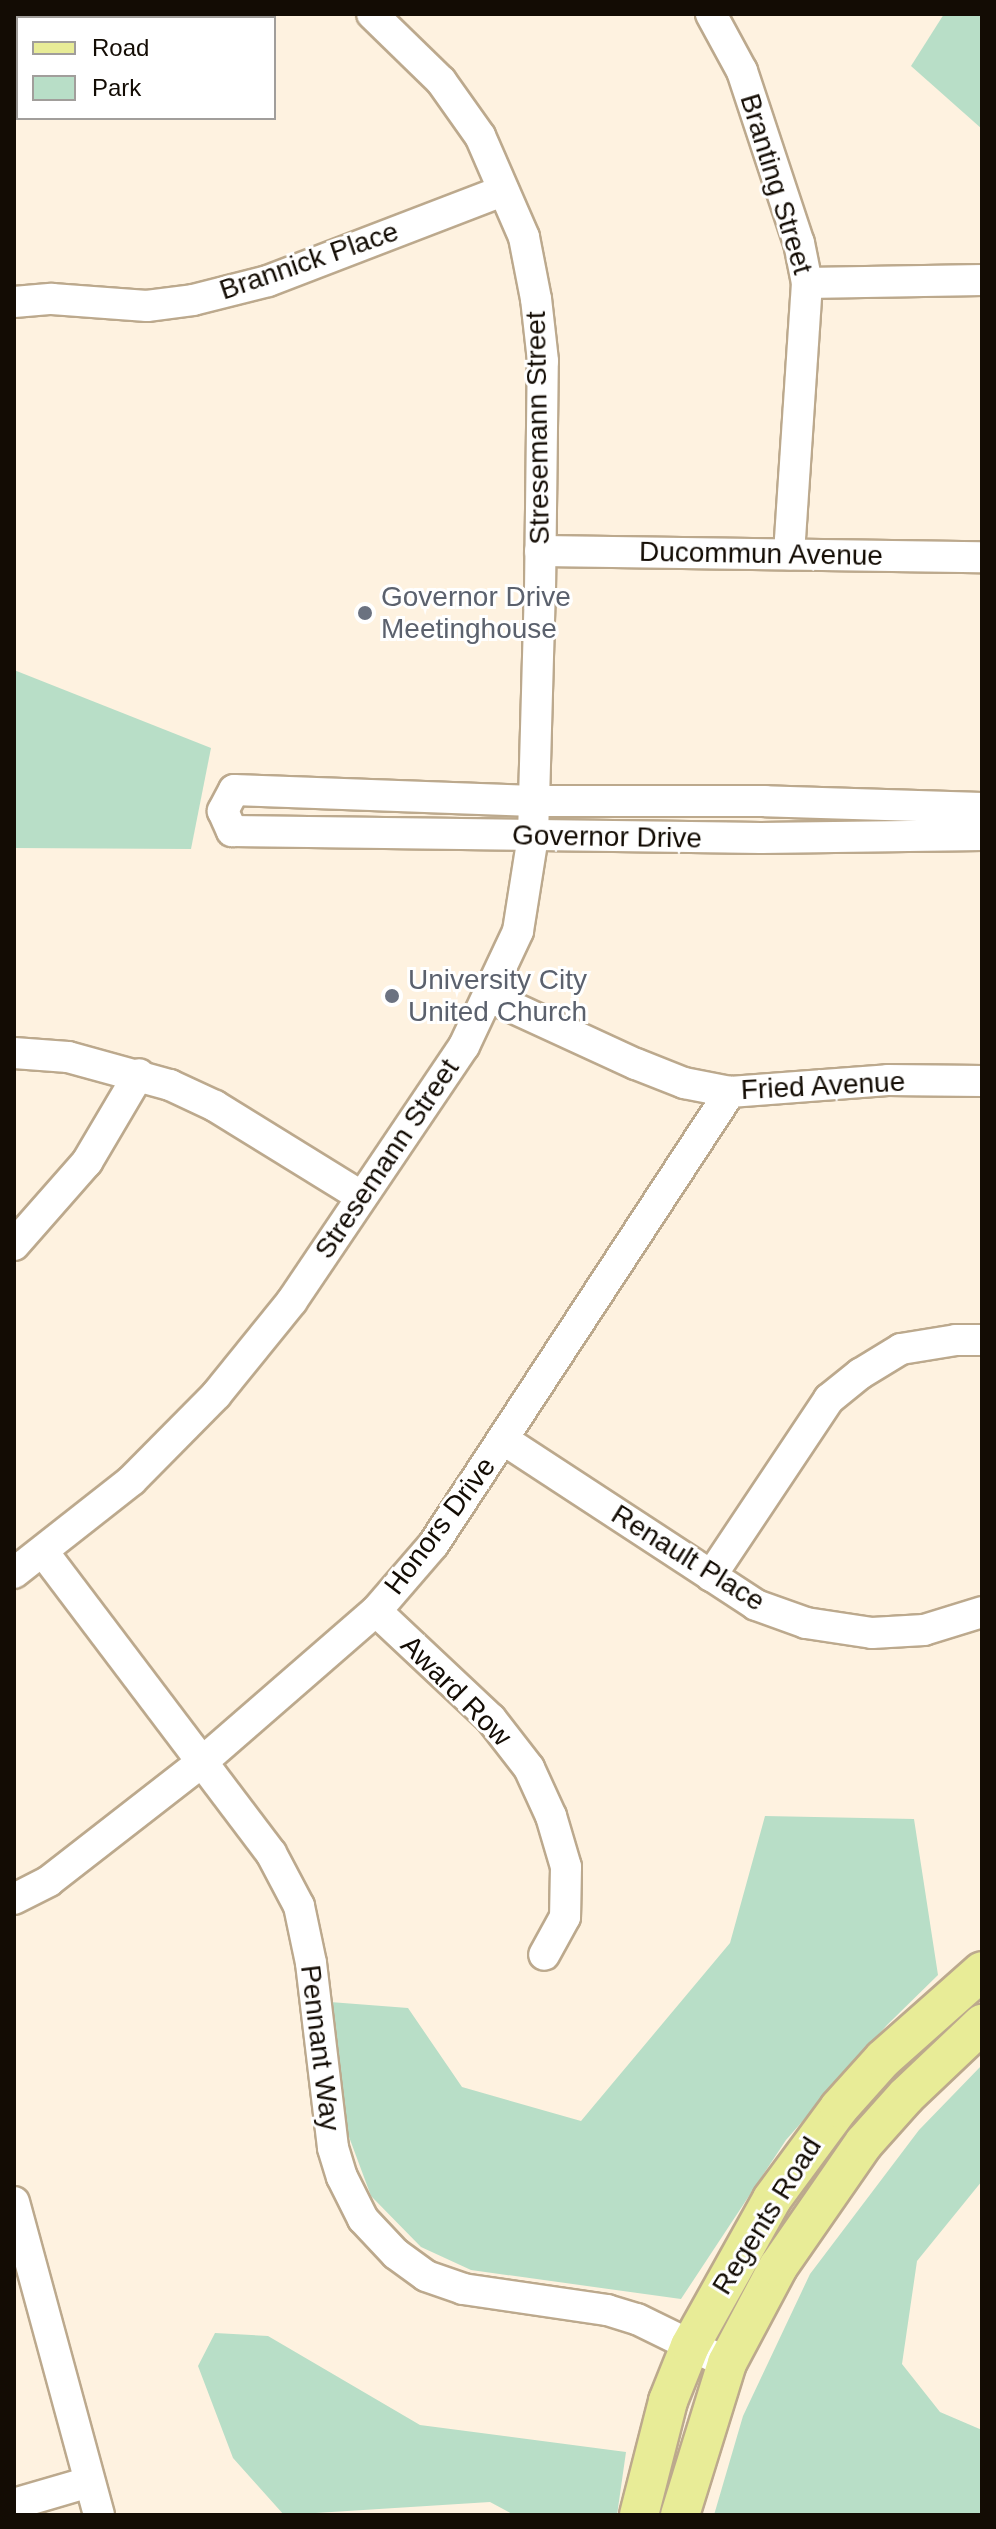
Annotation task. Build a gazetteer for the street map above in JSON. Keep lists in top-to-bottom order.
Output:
{
  "streets": {
    "main road": ["Regents Road"],
    "street": [
      "Branting Street",
      "Brannick Place",
      "Stresemann Street",
      "Ducommun Avenue",
      "Governor Drive",
      "Fried Avenue",
      "Honors Drive",
      "Renault Place",
      "Award Row",
      "Pennant Way"
    ]
  },
  "crossings": [
    ["Branting Street", "Ducommun Avenue"],
    ["Brannick Place", "Stresemann Street"],
    ["Stresemann Street", "Ducommun Avenue"],
    ["Stresemann Street", "Governor Drive"],
    ["Stresemann Street", "Fried Avenue"],
    ["Stresemann Street", "Pennant Way"],
    ["Fried Avenue", "Honors Drive"],
    ["Honors Drive", "Renault Place"],
    ["Honors Drive", "Award Row"],
    ["Honors Drive", "Pennant Way"],
    ["Pennant Way", "Regents Road"]
  ],
  "places": ["Governor Drive Meetinghouse", "University City United Church"],
  "legend": ["Road", "Park"]
}
